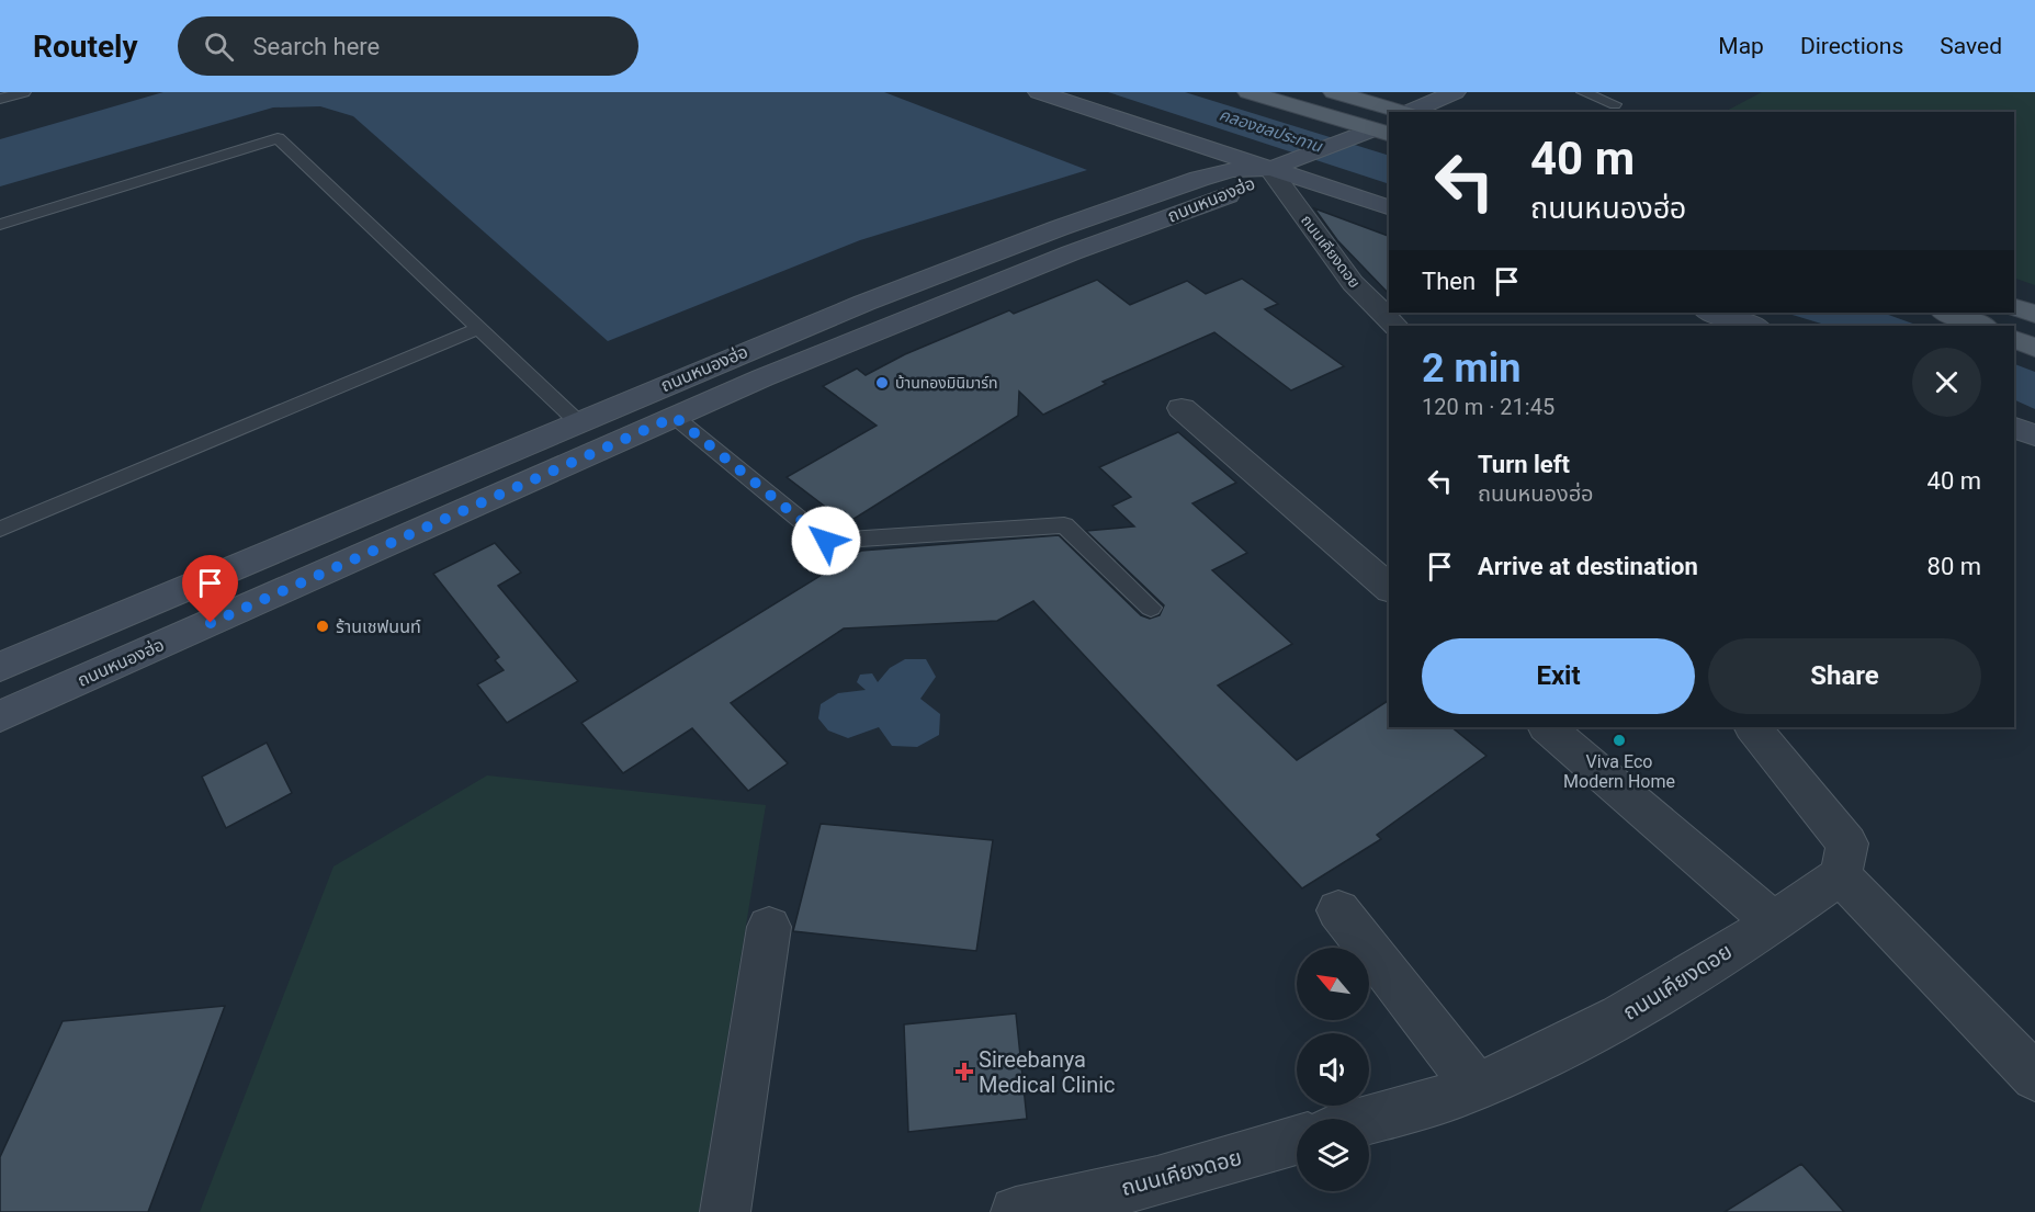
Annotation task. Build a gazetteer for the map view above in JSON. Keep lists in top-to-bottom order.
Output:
{
  "streets": {
    "street": ["ถนนหนองฮ่อ", "ถนนเคียงดอย"]
  },
  "crossings": [
    ["ถนนหนองฮ่อ", "ถนนเคียงดอย"]
  ],
  "water": ["คลองชลประทาน"],
  "places": {
    "other": ["บ้านทองมินิมาร์ท", "ร้านเชฟนนท์", "Viva Eco Modern Home"],
    "health": ["Sireebanya Medical Clinic"]
  },
  "north": "top left",
  "page": {
    "header": "Routely",
    "search": "Search here",
    "nav": ["Map", "Directions", "Saved"],
    "turn": ["40 m", "ถนนหนองฮ่อ"],
    "then": "Then",
    "heading": ["2 min", "120 m · 21:45"],
    "list": [
      {
        "name": "Turn left",
        "note": "ถนนหนองฮ่อ",
        "value": "40 m"
      },
      {
        "name": "Arrive at destination",
        "value": "80 m"
      }
    ],
    "buttons": ["Exit", "Share"]
  }
}
